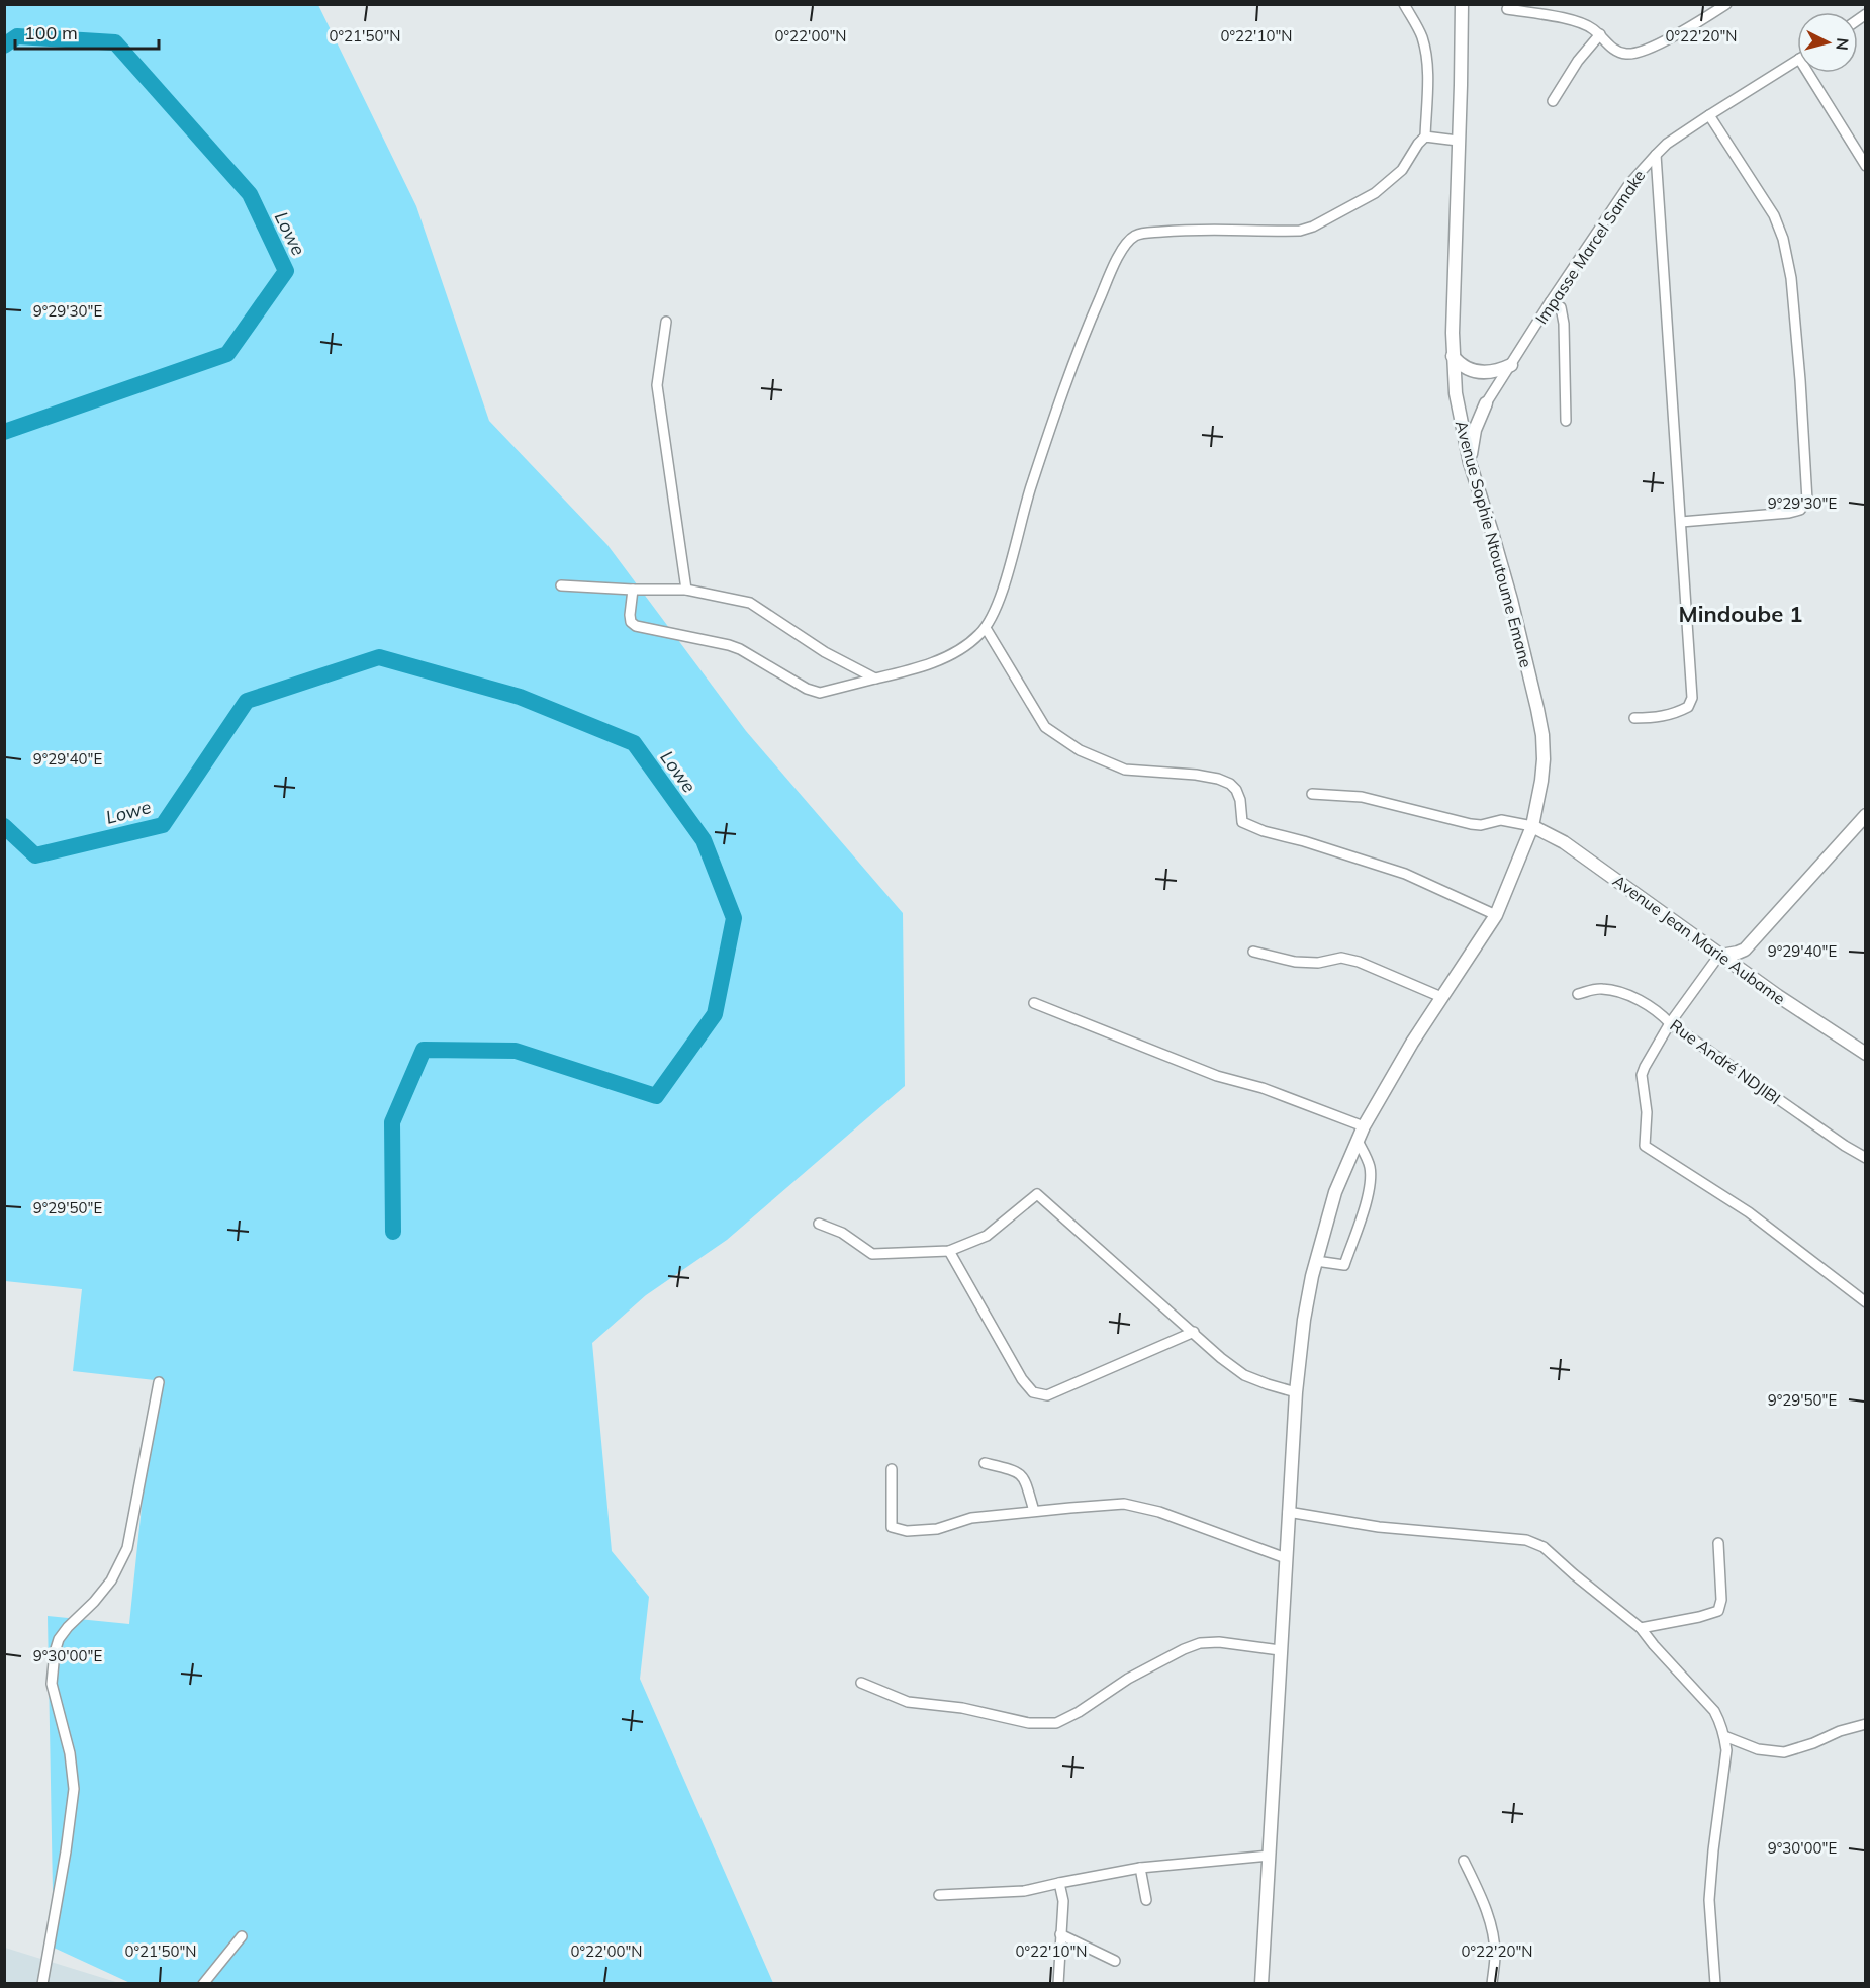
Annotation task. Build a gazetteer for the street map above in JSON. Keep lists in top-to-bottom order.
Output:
{
  "streets": {
    "street": [
      "Impasse Marcel Samake",
      "Avenue Sophie Ntoutoume Emane",
      "Avenue Jean Marie Aubame",
      "Rue André NDJIBI"
    ]
  },
  "crossings": [
    ["Avenue Sophie Ntoutoume Emane", "Avenue Jean Marie Aubame"]
  ],
  "districts": ["Mindoube 1"],
  "water": ["Lowe"],
  "scale_bar": "100 m",
  "north": "right",
  "coordinates": [
    "0°21'50\"N",
    "0°22'00\"N",
    "0°22'10\"N",
    "0°22'20\"N",
    "9°29'30\"E",
    "9°29'40\"E",
    "9°29'50\"E",
    "9°30'00\"E"
  ]
}
